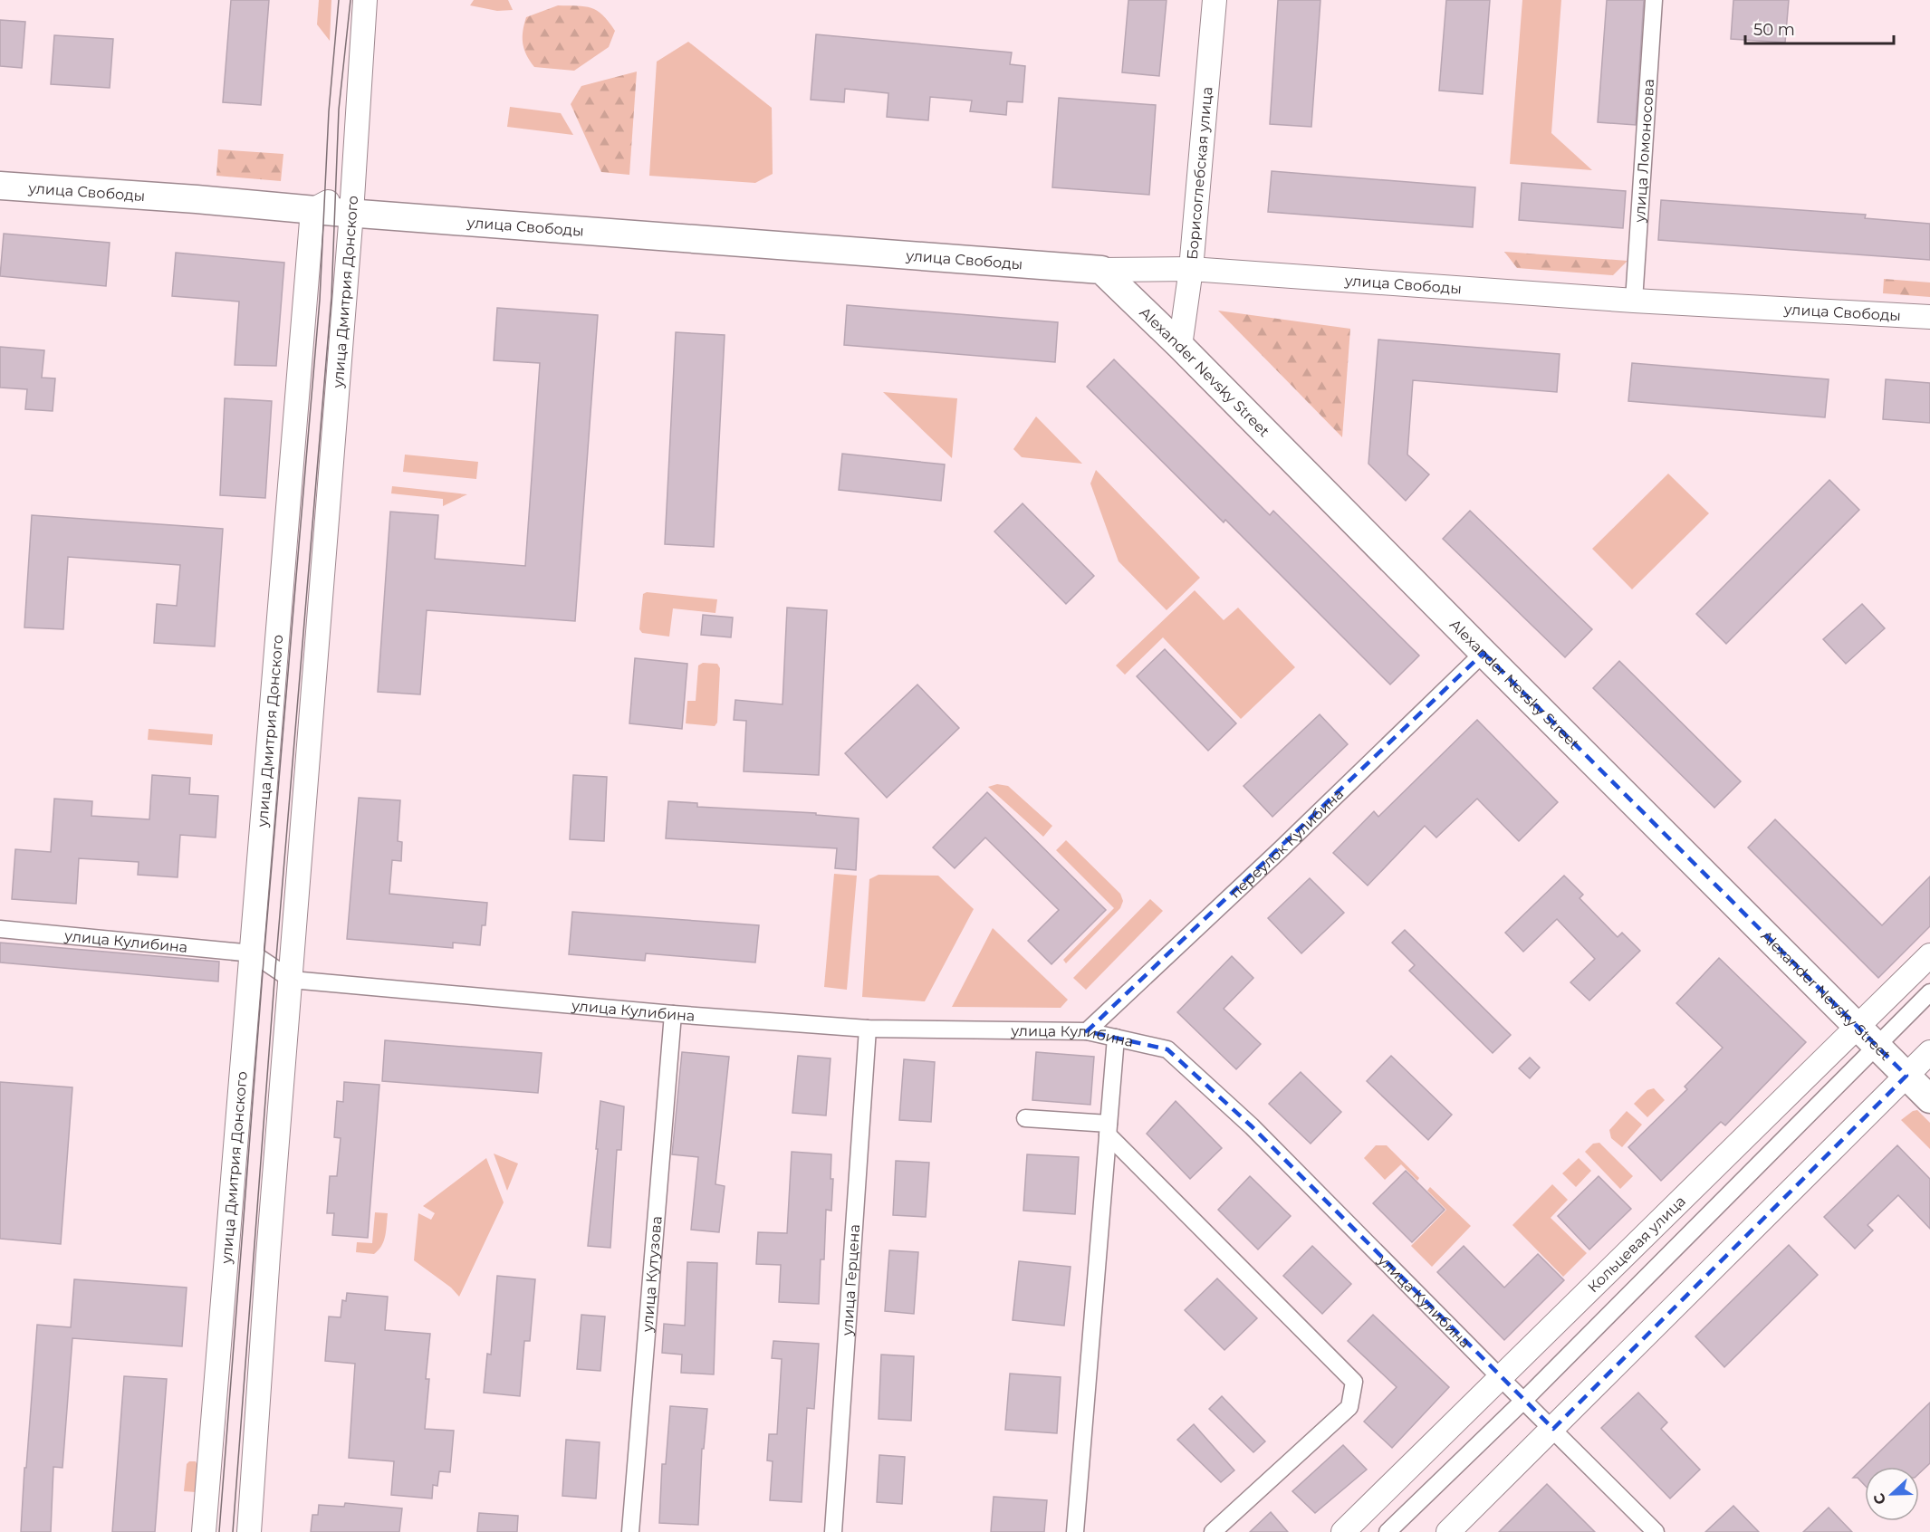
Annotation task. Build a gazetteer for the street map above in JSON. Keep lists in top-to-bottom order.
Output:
{
  "streets": {
    "main road": ["улица Свободы", "Alexander Nevsky Street"],
    "street": [
      "улица Ломоносова",
      "Борисоглебская улица",
      "улица Дмитрия Донского",
      "переулок Кулибина",
      "улица Кулибина",
      "Кольцевая улица",
      "улица Кутузова",
      "улица Герцена"
    ]
  },
  "crossings": [
    ["улица Ломоносова", "улица Свободы"],
    ["Борисоглебская улица", "улица Свободы"],
    ["Борисоглебская улица", "Alexander Nevsky Street"],
    ["улица Свободы", "улица Дмитрия Донского"],
    ["улица Свободы", "Alexander Nevsky Street"],
    ["улица Дмитрия Донского", "улица Кулибина"],
    ["Alexander Nevsky Street", "переулок Кулибина"],
    ["Alexander Nevsky Street", "Кольцевая улица"],
    ["переулок Кулибина", "улица Кулибина"],
    ["улица Кулибина", "Кольцевая улица"],
    ["улица Кулибина", "улица Кутузова"],
    ["улица Кулибина", "улица Герцена"]
  ],
  "scale_bar": "50 m",
  "north": "left"
}
